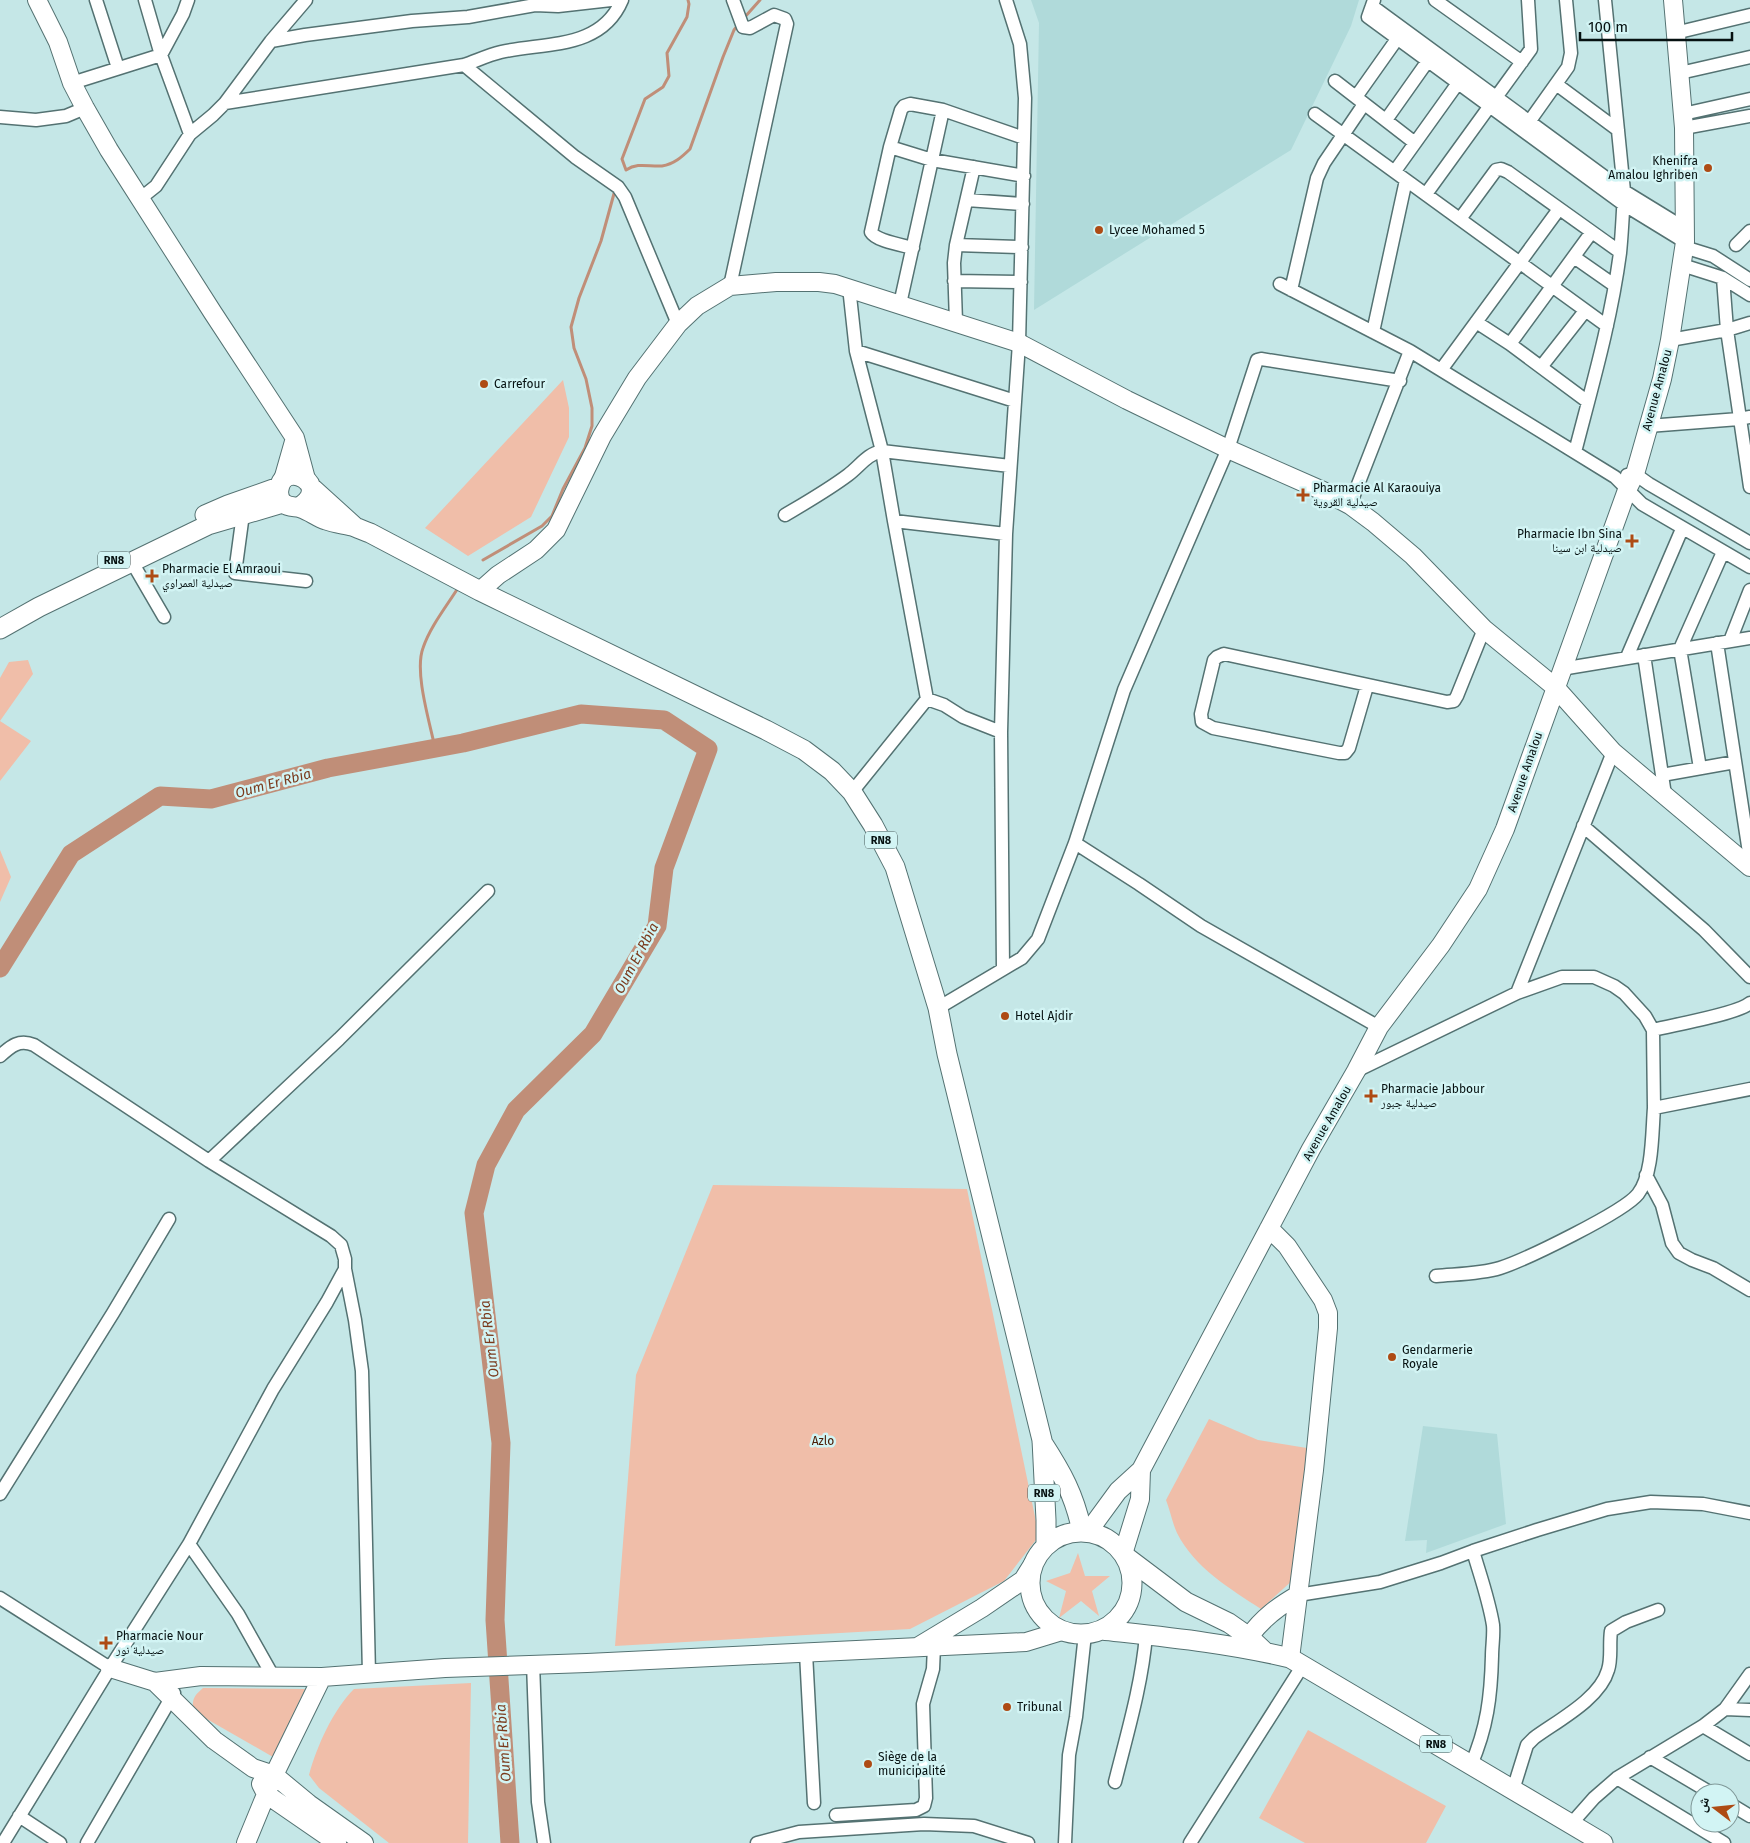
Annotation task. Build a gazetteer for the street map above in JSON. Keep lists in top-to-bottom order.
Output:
{
  "streets": {
    "main road": ["RN8"],
    "street": ["Avenue Amalou"]
  },
  "water": ["Oum Er Rbia"],
  "parks": ["Azlo"],
  "places": {
    "other": [
      "Khenifra Amalou Ighriben",
      "Lycee Mohamed 5",
      "Carrefour",
      "Hotel Ajdir",
      "Gendarmerie Royale",
      "Tribunal",
      "Siège de la municipalité"
    ],
    "health": [
      "Pharmacie Al Karaouiya صيدلية القروية",
      "Pharmacie Ibn Sina صيدلية ابن سينا",
      "Pharmacie El Amraoui صيدلية العمراوي",
      "Pharmacie Jabbour صيدلية جبور",
      "Pharmacie Nour صيدلية نور"
    ]
  },
  "scale_bar": "100 m",
  "north": "left"
}
